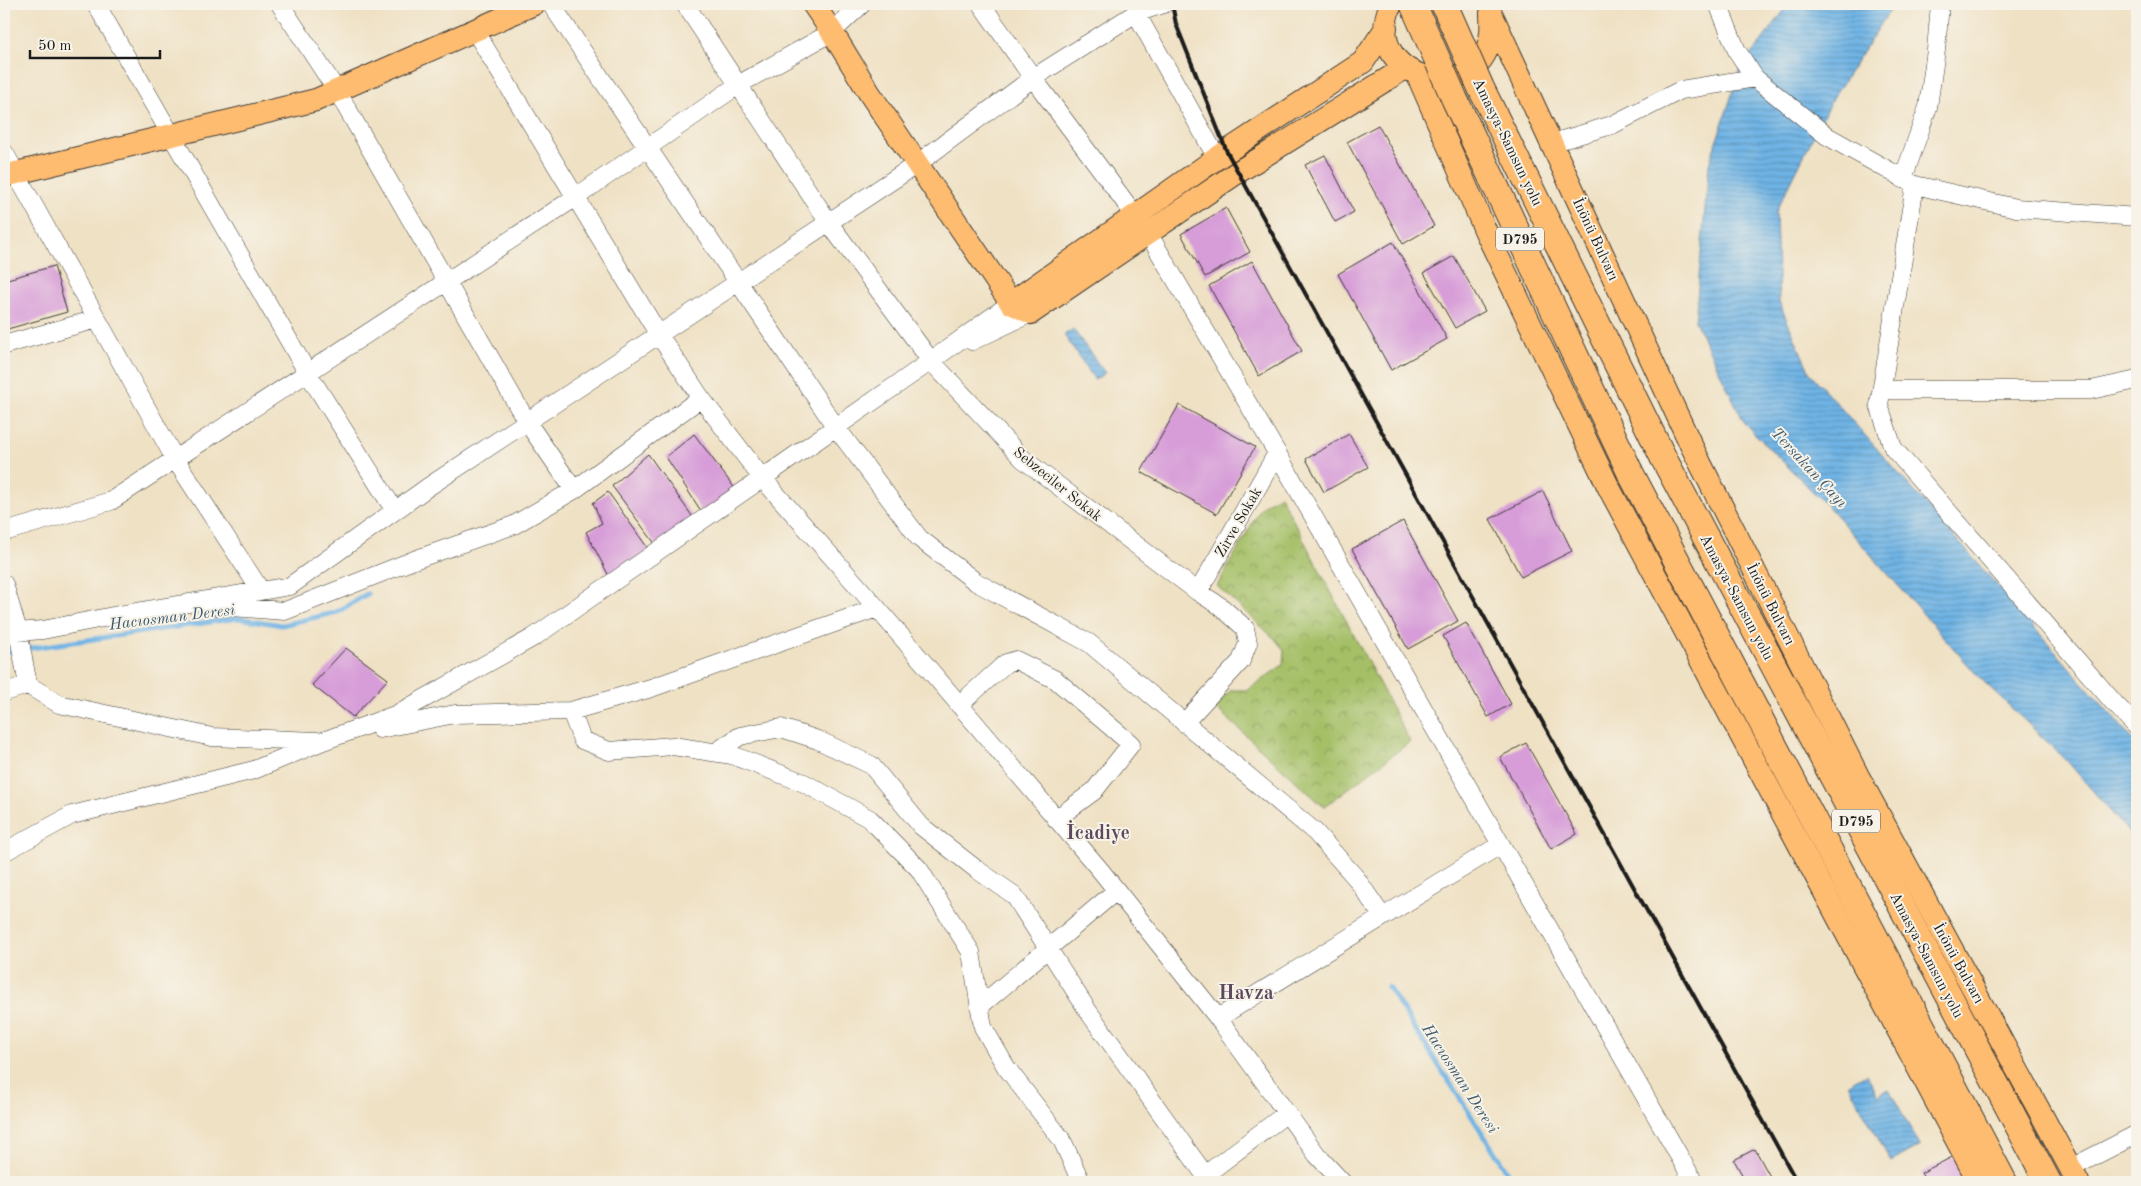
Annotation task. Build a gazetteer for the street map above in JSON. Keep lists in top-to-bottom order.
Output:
{
  "streets": {
    "highway": ["Amasya-Samsun yolu", "D795"],
    "main road": ["İnönü Bulvarı"],
    "street": ["Sebzeciler Sokak", "Zirve Sokak"]
  },
  "crossings": [
    ["Sebzeciler Sokak", "Zirve Sokak"]
  ],
  "districts": ["İcadiye", "Havza"],
  "water": ["Tersakan Çayı", "Hacıosman Deresi"],
  "scale_bar": "50 m"
}
